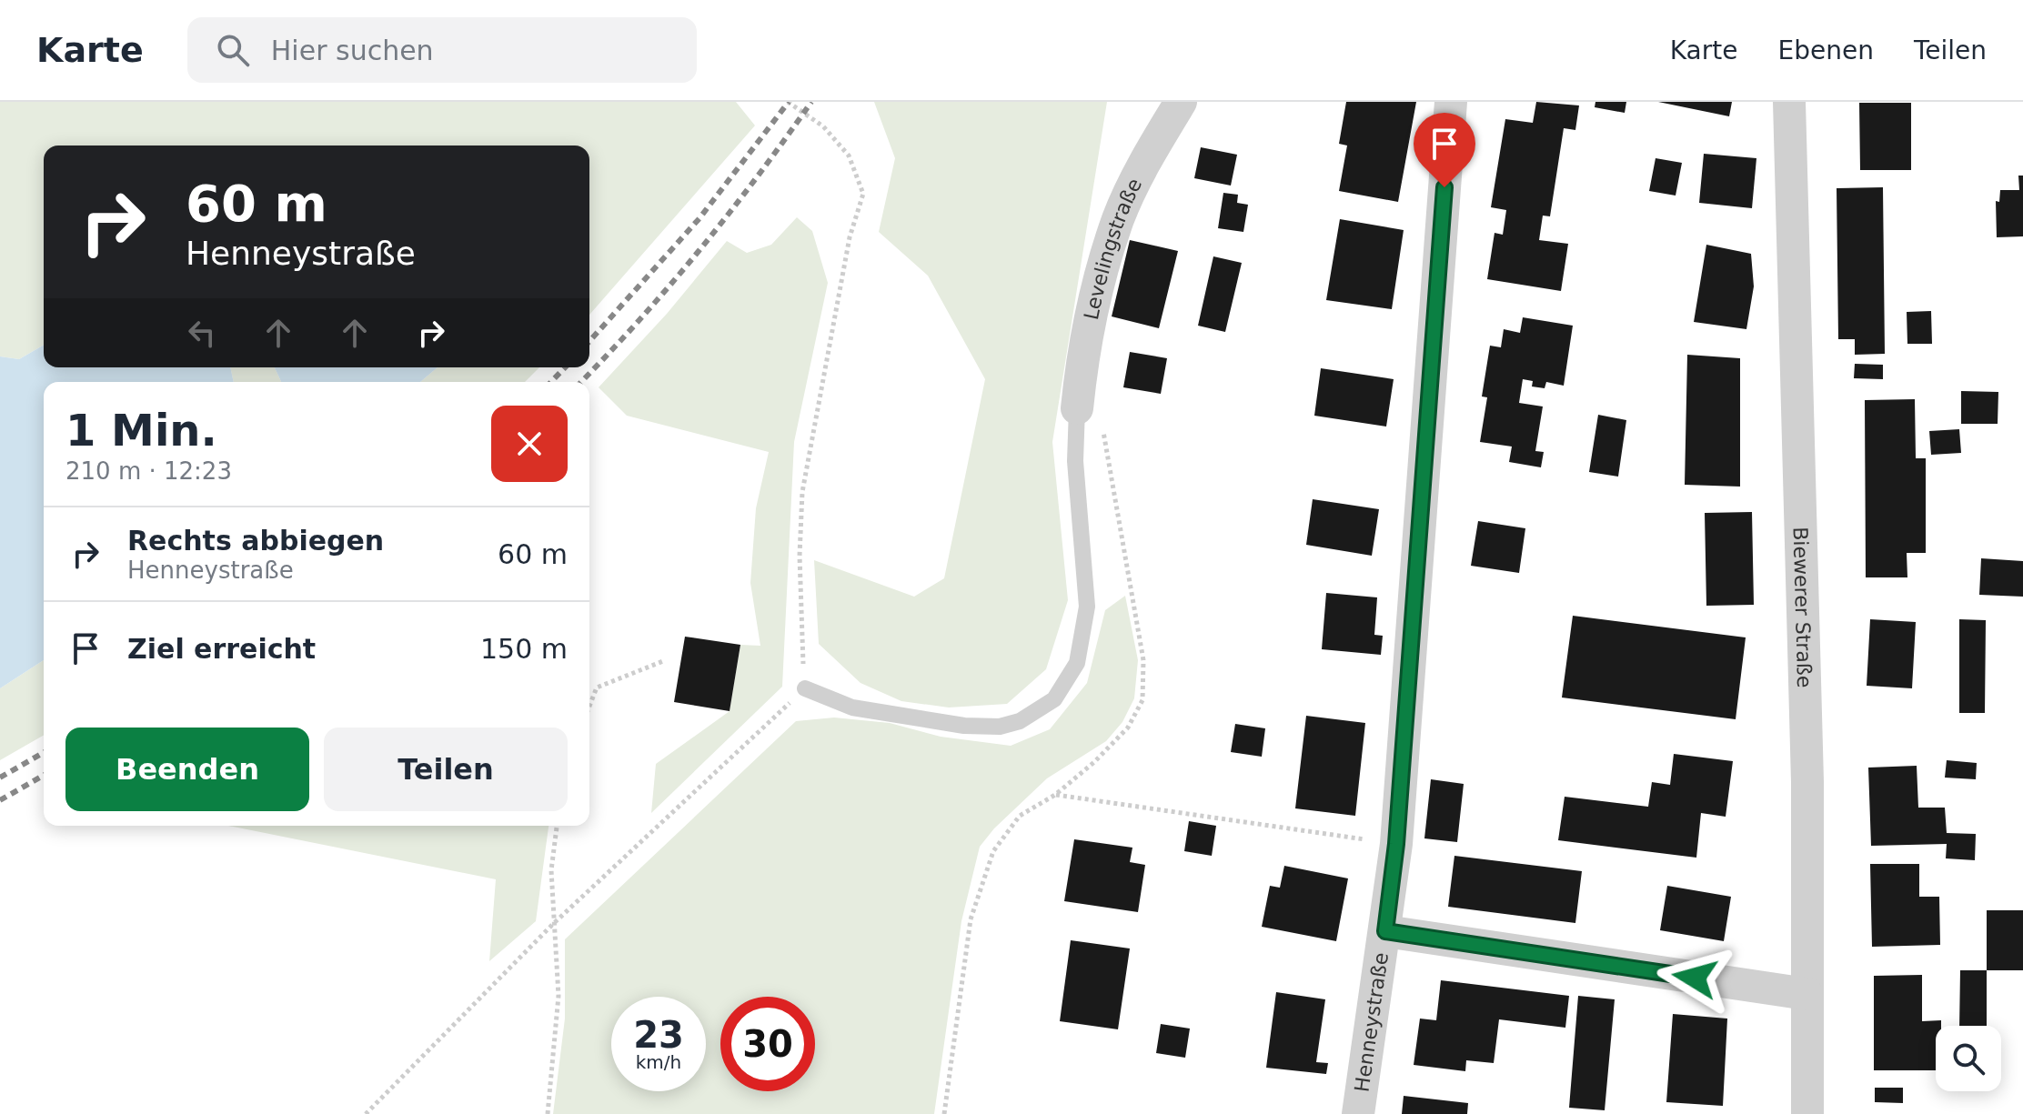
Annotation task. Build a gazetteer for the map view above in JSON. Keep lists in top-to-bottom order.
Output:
{
  "streets": {
    "street": ["Levelingstraße", "Biewerer Straße", "Henneystraße"]
  },
  "crossings": [
    ["Biewerer Straße", "Henneystraße"]
  ],
  "page": {
    "header": "Karte",
    "search": "Hier suchen",
    "nav": ["Karte", "Ebenen", "Teilen"],
    "turn": ["60 m", "Henneystraße"],
    "heading": ["1 Min.", "210 m · 12:23"],
    "list": [
      {
        "name": "Rechts abbiegen",
        "note": "Henneystraße",
        "value": "60 m"
      },
      {
        "name": "Ziel erreicht",
        "value": "150 m"
      }
    ],
    "buttons": ["Beenden", "Teilen"],
    "speed": "23 km/h",
    "limit": "30"
  }
}
